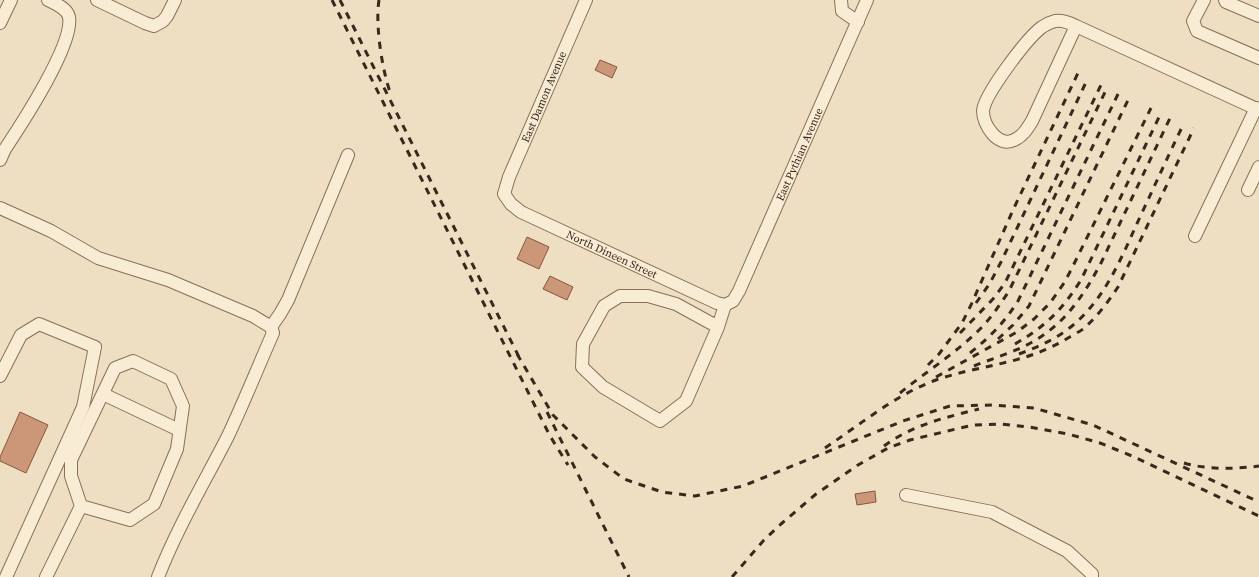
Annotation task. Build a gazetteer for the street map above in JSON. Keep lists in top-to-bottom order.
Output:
{
  "streets": {
    "street": ["East Damon Avenue", "East Pythian Avenue", "North Dineen Street"]
  },
  "crossings": [
    ["East Damon Avenue", "North Dineen Street"],
    ["East Pythian Avenue", "North Dineen Street"]
  ]
}
